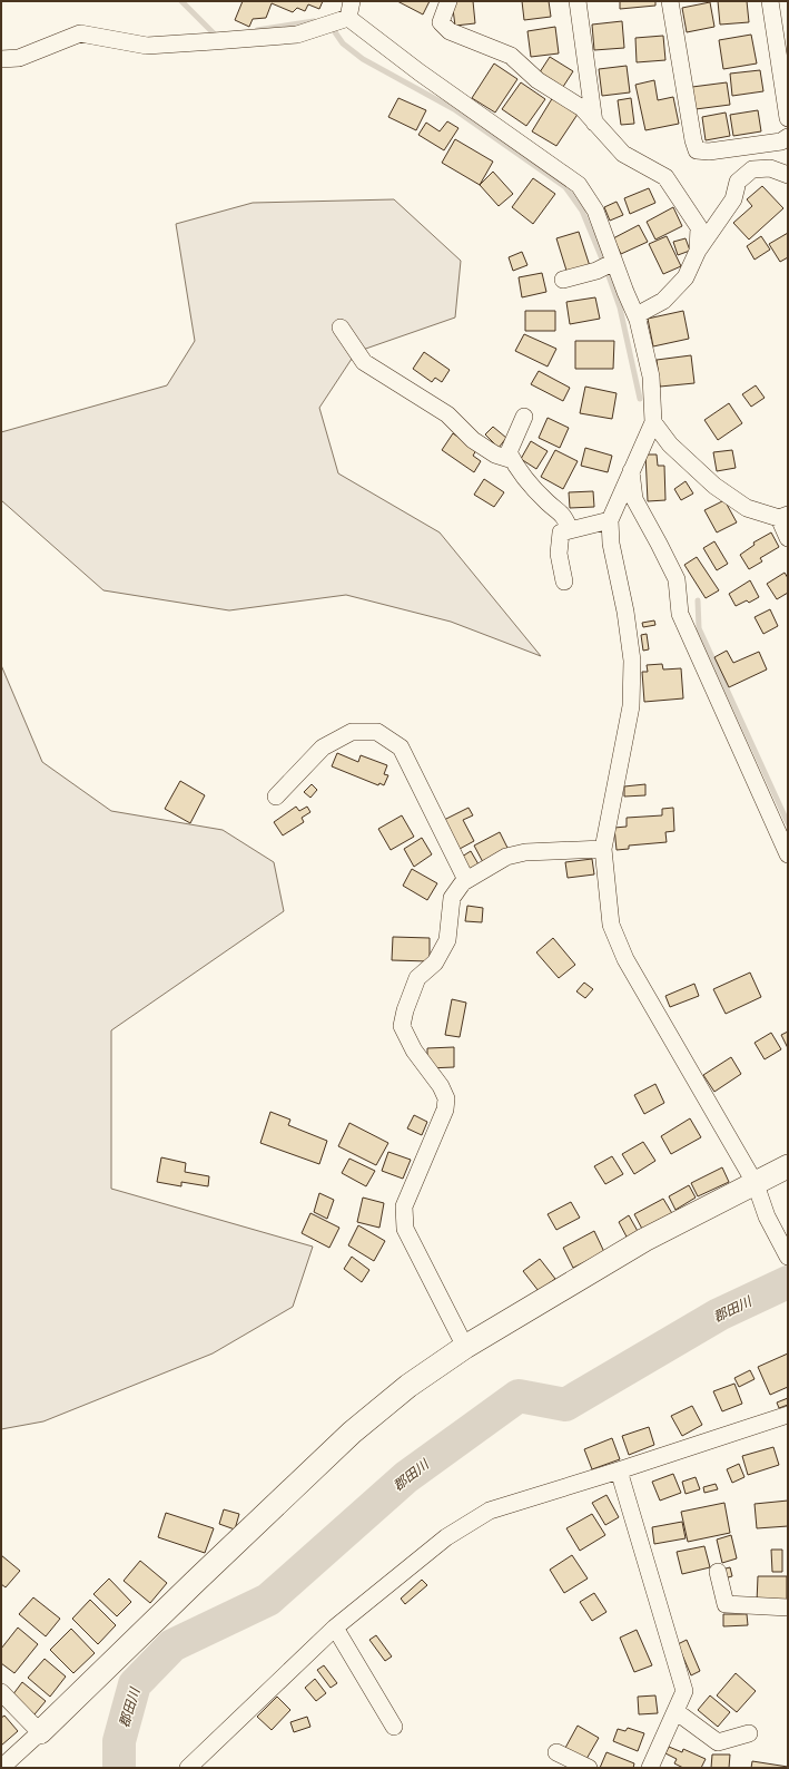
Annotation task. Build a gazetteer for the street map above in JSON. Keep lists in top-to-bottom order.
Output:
{
  "water": ["郡田川"]
}
